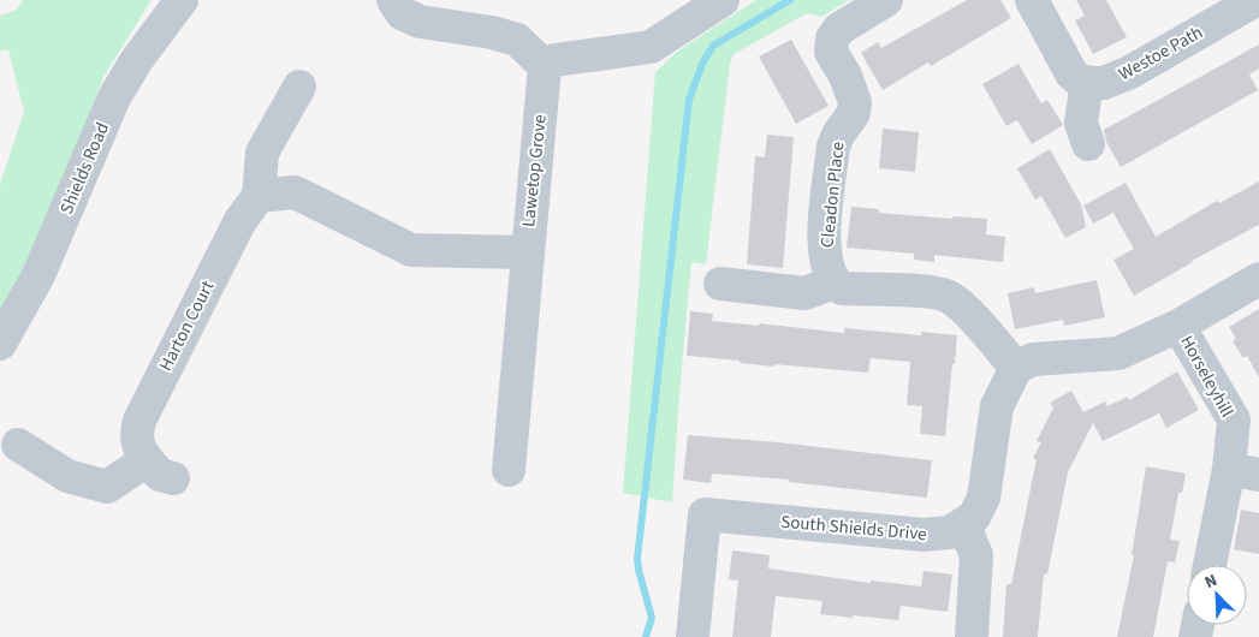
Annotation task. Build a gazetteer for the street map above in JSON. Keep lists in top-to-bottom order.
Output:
{
  "streets": {
    "street": [
      "Westoe Path",
      "Shields Road",
      "Lawetop Grove",
      "Cleadon Place",
      "Harton Court",
      "Horseleyhill",
      "South Shields Drive"
    ]
  },
  "north": "top left"
}
